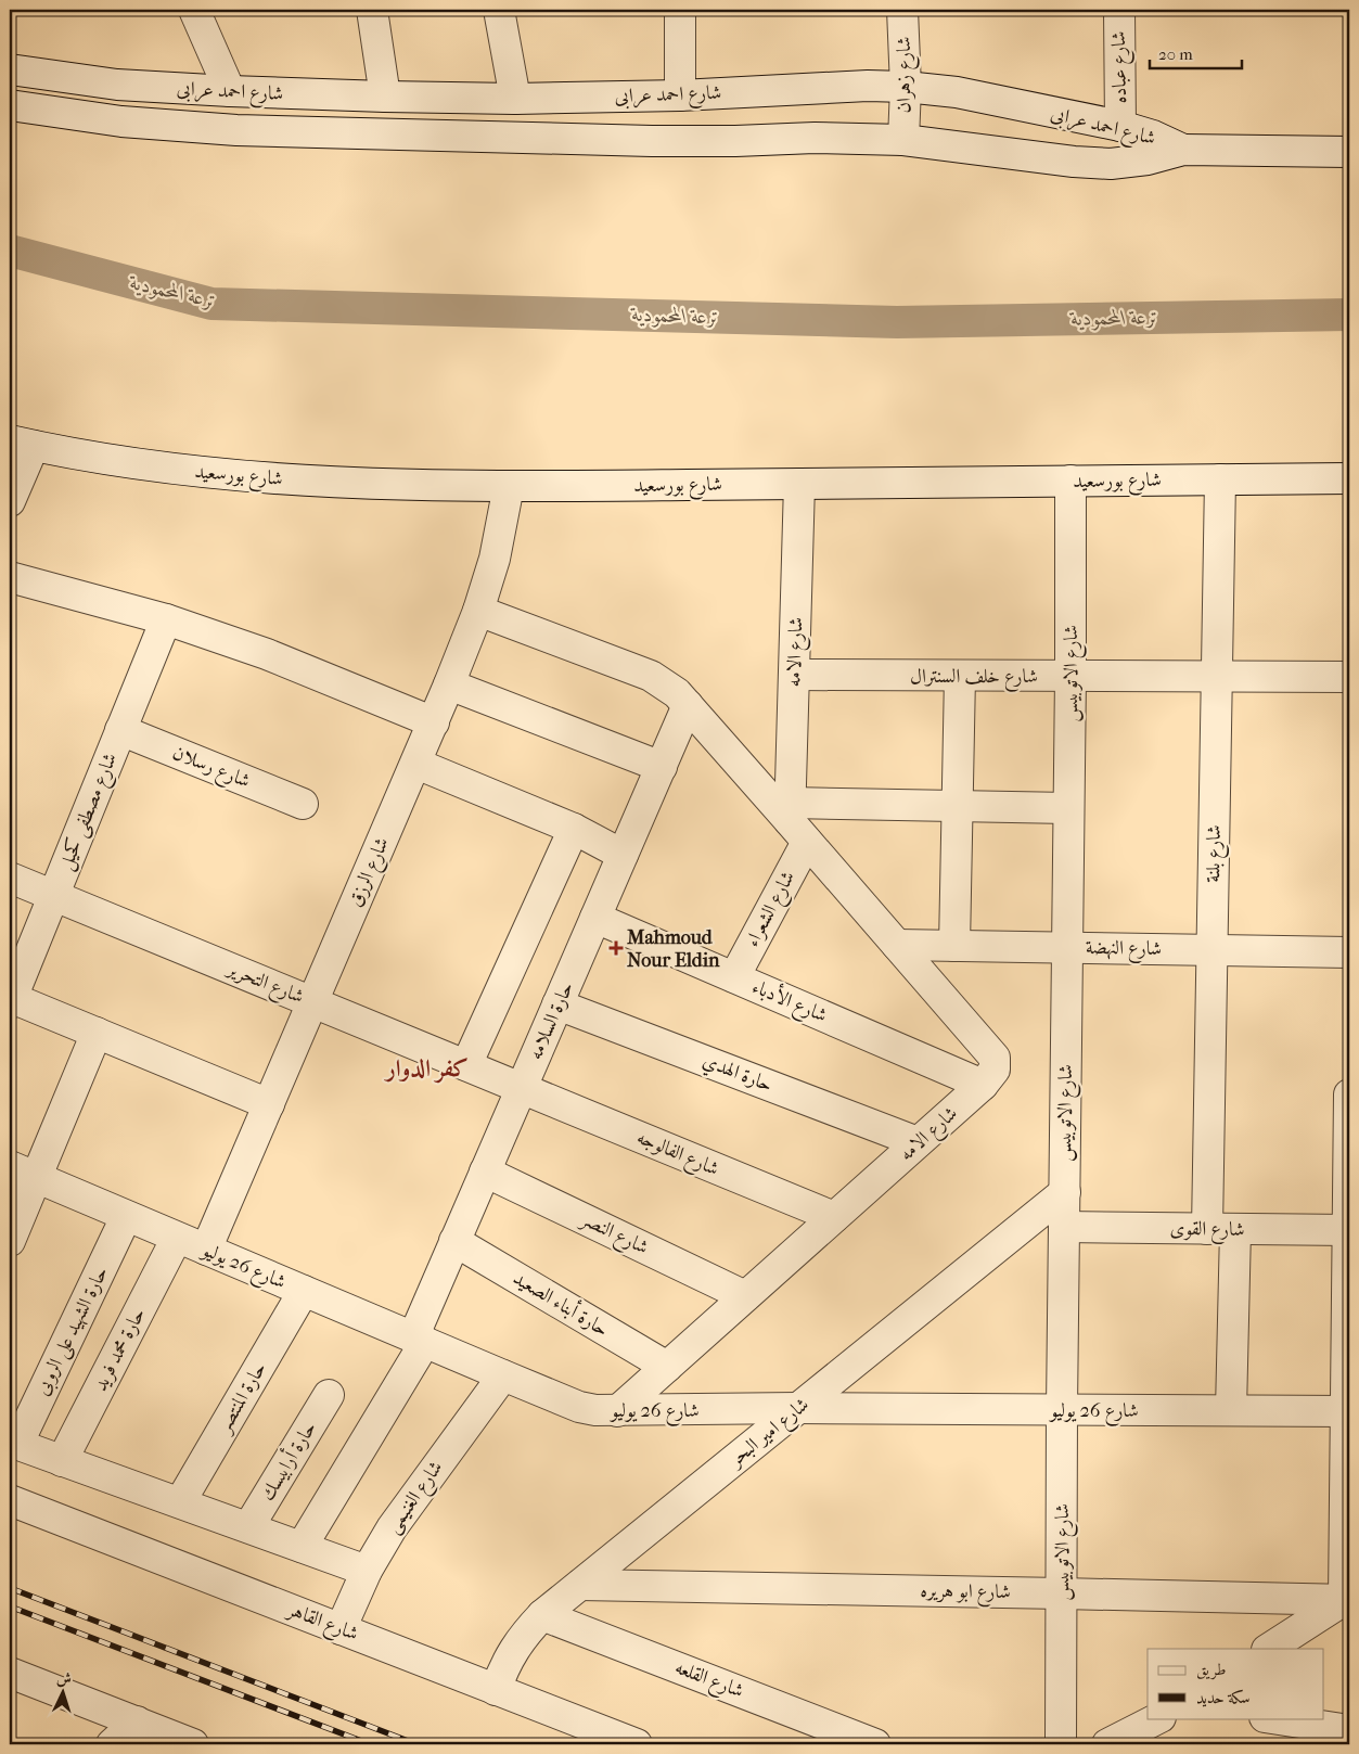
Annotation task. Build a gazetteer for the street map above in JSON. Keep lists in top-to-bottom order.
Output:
{
  "streets": {
    "street": [
      "شارع عباده",
      "شارع زهران",
      "شارع احمد عرابى",
      "شارع بورسعيد",
      "شارع الامه",
      "شارع الاتوبيس",
      "شارع خلف السنترال",
      "شارع رسلان",
      "شارع مصطفى كحيل",
      "شارع بلنة",
      "شارع الرزق",
      "شارع الشعراء",
      "شارع النهضة",
      "شارع التحرير",
      "شارع الأدباء",
      "حارة السلامه",
      "حارة الهدي",
      "شارع الفالوجه",
      "شارع القوى",
      "شارع النصر",
      "شارع 26 يوليو",
      "حارة أبناء الصعيد",
      "حارة الشهيد على الروبى",
      "حارة محمد فريد",
      "حارة المنتصر",
      "شارع امير البحر",
      "حارة أرابيسك",
      "شارع الغنيمى",
      "شارع ابو هريره",
      "شارع القاهر",
      "شارع القلعه"
    ]
  },
  "crossings": [
    ["شارع عباده", "شارع احمد عرابى"],
    ["شارع زهران", "شارع احمد عرابى"],
    ["شارع بورسعيد", "شارع الامه"],
    ["شارع بورسعيد", "شارع الاتوبيس"],
    ["شارع بورسعيد", "شارع بلنة"],
    ["شارع بورسعيد", "شارع الرزق"],
    ["شارع الامه", "شارع خلف السنترال"],
    ["شارع الامه", "شارع الرزق"],
    ["شارع الامه", "شارع الشعراء"],
    ["شارع الامه", "شارع النهضة"],
    ["شارع الامه", "شارع الأدباء"],
    ["شارع الامه", "حارة السلامه"],
    ["شارع الامه", "حارة الهدي"],
    ["شارع الامه", "شارع الفالوجه"],
    ["شارع الامه", "شارع النصر"],
    ["شارع الامه", "شارع 26 يوليو"],
    ["شارع الامه", "حارة أبناء الصعيد"],
    ["شارع الاتوبيس", "شارع خلف السنترال"],
    ["شارع الاتوبيس", "شارع النهضة"],
    ["شارع الاتوبيس", "شارع القوى"],
    ["شارع الاتوبيس", "شارع 26 يوليو"],
    ["شارع الاتوبيس", "شارع امير البحر"],
    ["شارع الاتوبيس", "شارع ابو هريره"],
    ["شارع خلف السنترال", "شارع بلنة"],
    ["شارع رسلان", "شارع مصطفى كحيل"],
    ["شارع مصطفى كحيل", "شارع التحرير"],
    ["شارع بلنة", "شارع النهضة"],
    ["شارع بلنة", "شارع القوى"],
    ["شارع بلنة", "شارع 26 يوليو"],
    ["شارع الرزق", "شارع التحرير"],
    ["شارع الرزق", "شارع 26 يوليو"],
    ["شارع الشعراء", "شارع الأدباء"],
    ["شارع التحرير", "حارة السلامه"],
    ["شارع التحرير", "شارع الفالوجه"],
    ["شارع الأدباء", "حارة السلامه"],
    ["حارة السلامه", "حارة الهدي"],
    ["حارة السلامه", "شارع الفالوجه"],
    ["حارة السلامه", "شارع النصر"],
    ["حارة السلامه", "شارع 26 يوليو"],
    ["حارة السلامه", "حارة أبناء الصعيد"],
    ["شارع 26 يوليو", "حارة الشهيد على الروبى"],
    ["شارع 26 يوليو", "حارة محمد فريد"],
    ["شارع 26 يوليو", "حارة المنتصر"],
    ["شارع 26 يوليو", "شارع امير البحر"],
    ["شارع 26 يوليو", "شارع الغنيمى"],
    ["شارع امير البحر", "شارع ابو هريره"],
    ["شارع امير البحر", "شارع القاهر"],
    ["شارع امير البحر", "شارع القلعه"],
    ["شارع الغنيمى", "شارع القاهر"]
  ],
  "districts": ["كفر الدوار"],
  "water": ["ترعة المحمودية"],
  "places": {
    "health": ["Mahmoud Nour Eldin"]
  },
  "legend": ["طريق", "سكة حديد"],
  "scale_bar": "20 m",
  "north": "top"
}
